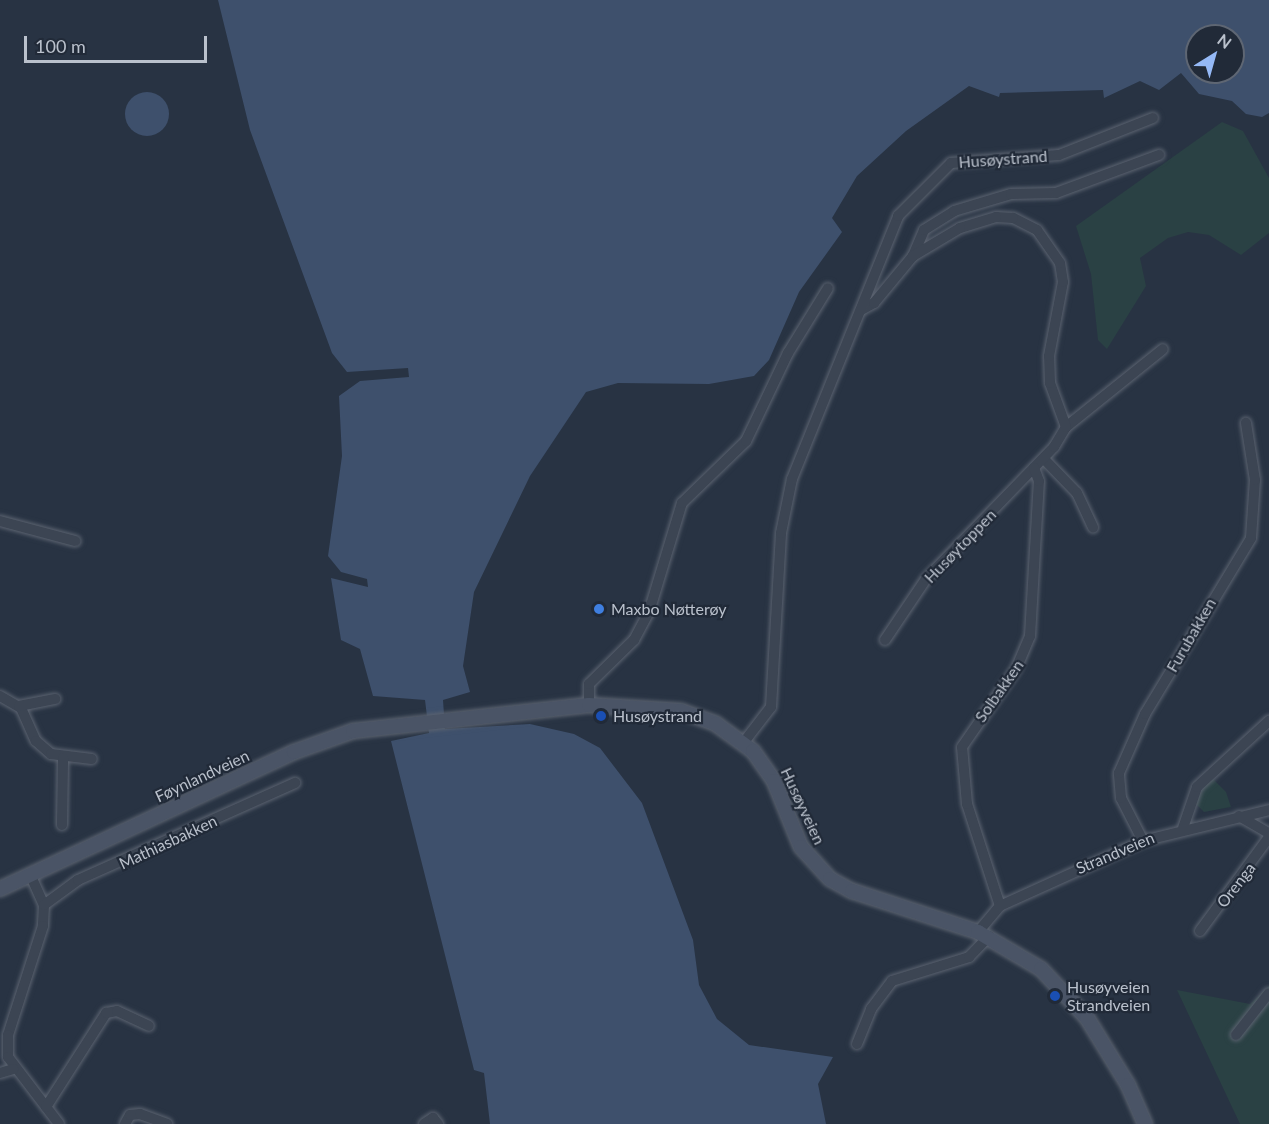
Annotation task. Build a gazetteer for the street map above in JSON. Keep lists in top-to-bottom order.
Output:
{
  "streets": {
    "main road": ["Føynlandveien", "Husøyveien"],
    "street": [
      "Husøystrand",
      "Husøytoppen",
      "Furubakken",
      "Solbakken",
      "Mathiasbakken",
      "Strandveien",
      "Orenga"
    ]
  },
  "crossings": [
    ["Husøystrand", "Husøyveien"],
    ["Husøytoppen", "Solbakken"],
    ["Furubakken", "Strandveien"],
    ["Solbakken", "Strandveien"],
    ["Føynlandveien", "Husøyveien"],
    ["Husøyveien", "Strandveien"],
    ["Strandveien", "Orenga"]
  ],
  "places": ["Maxbo Nøtterøy", "Husøystrand", "Husøyveien Strandveien"],
  "scale_bar": "100 m",
  "north": "top right"
}
